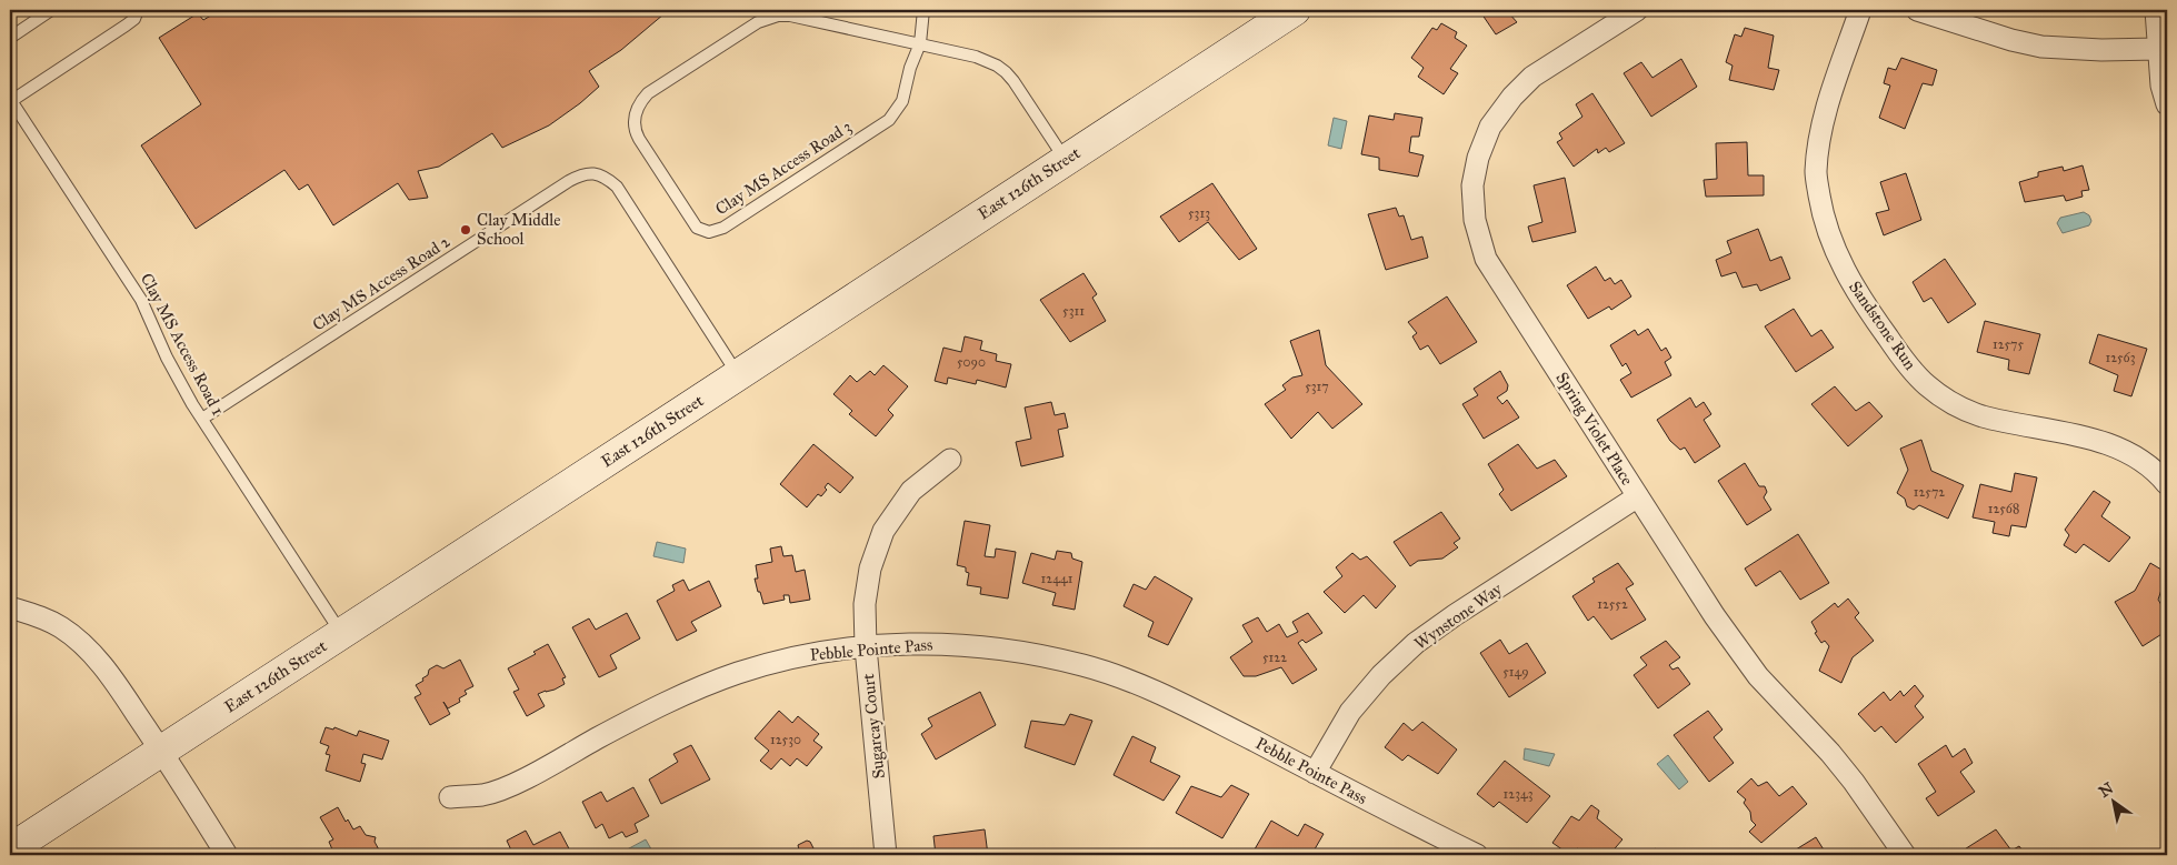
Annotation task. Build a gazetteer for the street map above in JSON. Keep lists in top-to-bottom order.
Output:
{
  "streets": {
    "street": [
      "East 126th Street",
      "Sandstone Run",
      "Spring Violet Place",
      "Wynstone Way",
      "Pebble Pointe Pass",
      "Sugarcay Court"
    ],
    "lane": ["Clay MS Access Road 3", "Clay MS Access Road 2", "Clay MS Access Road 1"]
  },
  "crossings": [
    ["Clay MS Access Road 3", "East 126th Street"],
    ["East 126th Street", "Clay MS Access Road 2"],
    ["East 126th Street", "Clay MS Access Road 1"],
    ["Clay MS Access Road 2", "Clay MS Access Road 1"],
    ["Spring Violet Place", "Wynstone Way"],
    ["Wynstone Way", "Pebble Pointe Pass"],
    ["Pebble Pointe Pass", "Sugarcay Court"]
  ],
  "places": ["Clay Middle School"],
  "house_numbers": [
    "5313",
    "5311",
    "12575",
    "12563",
    "5090",
    "5317",
    "12572",
    "12568",
    "12441",
    "12552",
    "5122",
    "5149",
    "12530",
    "12343"
  ],
  "north": "top left"
}
